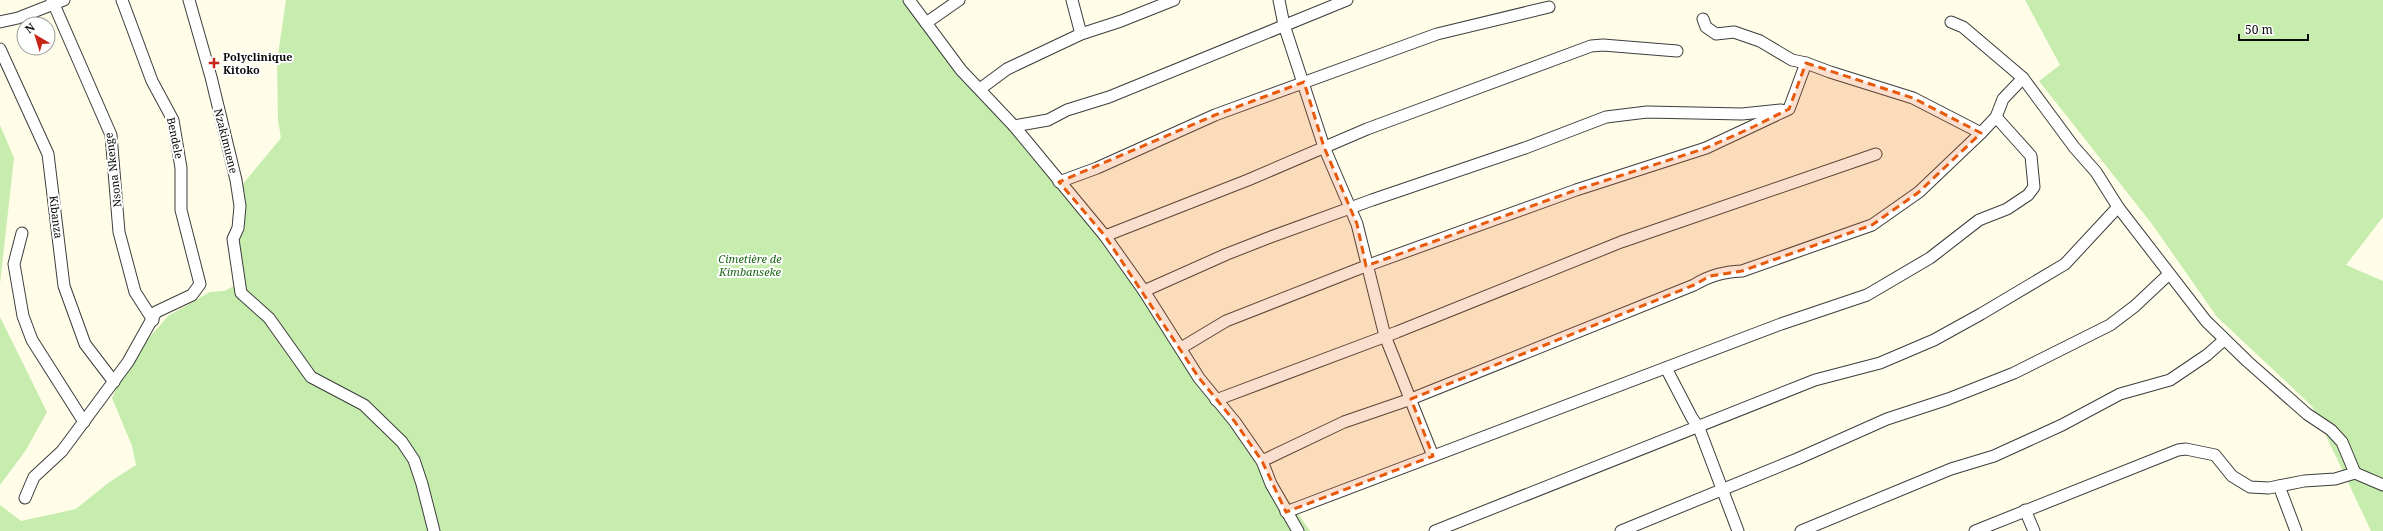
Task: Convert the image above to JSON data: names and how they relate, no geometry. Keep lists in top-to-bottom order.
{
  "streets": {
    "street": [
      "Bendele",
      "Nzakimuene",
      "Nsona Nkenge",
      "Kibanza"
    ]
  },
  "crossings": [
    ["Bendele", "Nsona Nkenge"]
  ],
  "parks": ["Cimetière de Kimbanseke"],
  "places": {
    "health": ["Polyclinique Kitoko"]
  },
  "scale_bar": "50 m",
  "north": "top left"
}
